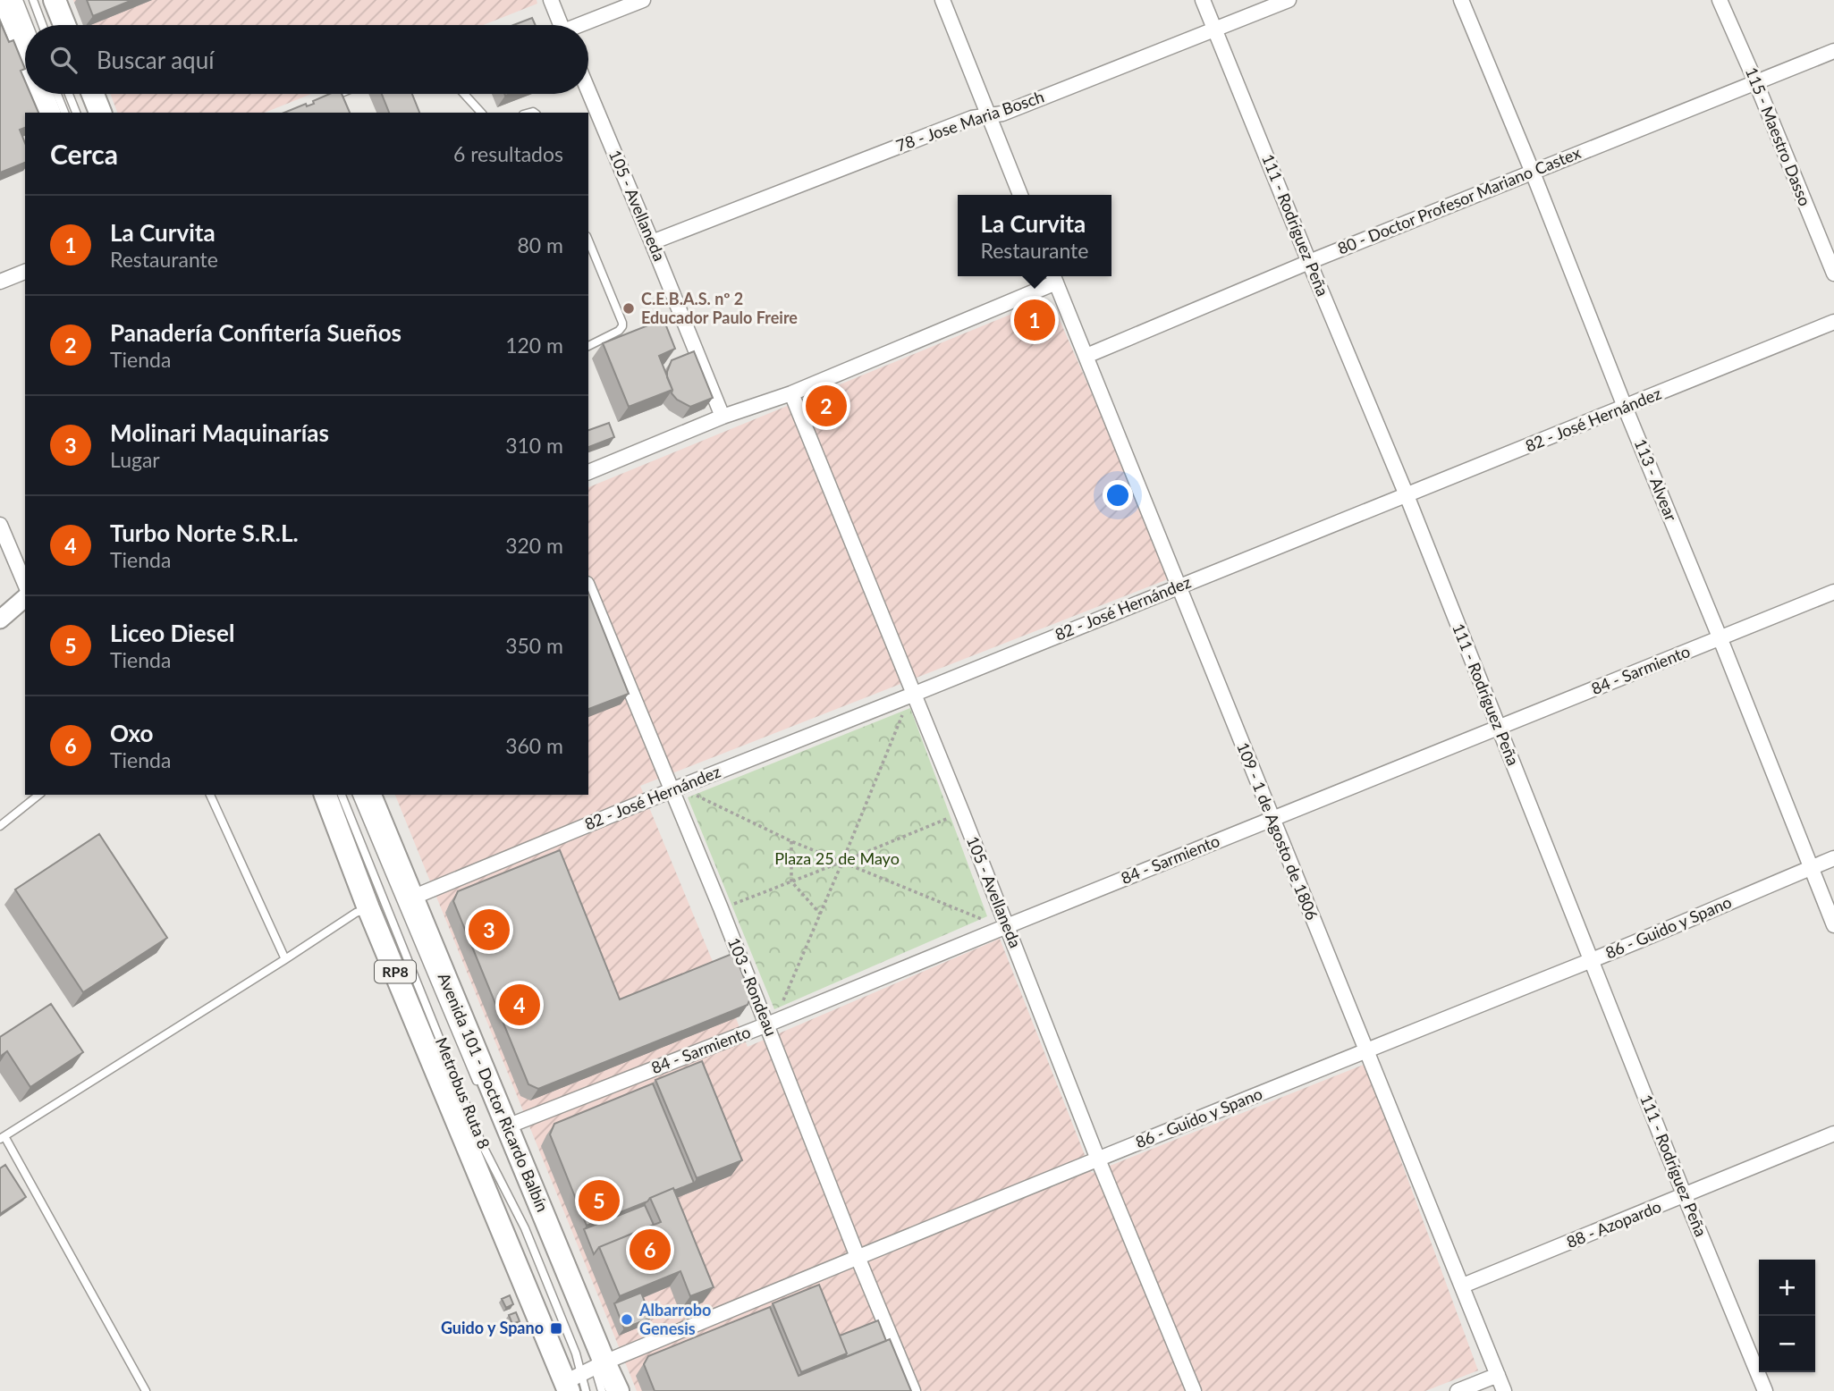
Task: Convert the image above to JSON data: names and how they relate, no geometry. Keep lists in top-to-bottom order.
{
  "streets": {
    "main road": ["RP8", "Avenida 101 - Doctor Ricardo Balbín"],
    "street": [
      "78 - Jose Maria Bosch",
      "115 - Maestro Dasso",
      "80 - Doctor Profesor Mariano Castex",
      "105 - Avellaneda",
      "111 - Rodríguez Peña",
      "82 - José Hernández",
      "113 - Alvear",
      "84 - Sarmiento",
      "109 - 1 de Agosto de 1806",
      "86 - Guido y Spano",
      "103 - Rondeau",
      "88 - Azopardo"
    ],
    "lane": ["Metrobus Ruta 8"]
  },
  "crossings": [
    ["78 - Jose Maria Bosch", "105 - Avellaneda"],
    ["78 - Jose Maria Bosch", "111 - Rodríguez Peña"],
    ["115 - Maestro Dasso", "80 - Doctor Profesor Mariano Castex"],
    ["80 - Doctor Profesor Mariano Castex", "111 - Rodríguez Peña"],
    ["80 - Doctor Profesor Mariano Castex", "113 - Alvear"],
    ["80 - Doctor Profesor Mariano Castex", "109 - 1 de Agosto de 1806"],
    ["105 - Avellaneda", "82 - José Hernández"],
    ["105 - Avellaneda", "84 - Sarmiento"],
    ["105 - Avellaneda", "86 - Guido y Spano"],
    ["111 - Rodríguez Peña", "82 - José Hernández"],
    ["111 - Rodríguez Peña", "84 - Sarmiento"],
    ["111 - Rodríguez Peña", "86 - Guido y Spano"],
    ["111 - Rodríguez Peña", "88 - Azopardo"],
    ["82 - José Hernández", "113 - Alvear"],
    ["82 - José Hernández", "109 - 1 de Agosto de 1806"],
    ["82 - José Hernández", "103 - Rondeau"],
    ["82 - José Hernández", "Avenida 101 - Doctor Ricardo Balbín"],
    ["113 - Alvear", "84 - Sarmiento"],
    ["113 - Alvear", "86 - Guido y Spano"],
    ["84 - Sarmiento", "109 - 1 de Agosto de 1806"],
    ["84 - Sarmiento", "103 - Rondeau"],
    ["84 - Sarmiento", "Avenida 101 - Doctor Ricardo Balbín"],
    ["109 - 1 de Agosto de 1806", "86 - Guido y Spano"],
    ["109 - 1 de Agosto de 1806", "88 - Azopardo"],
    ["86 - Guido y Spano", "RP8"],
    ["86 - Guido y Spano", "103 - Rondeau"],
    ["86 - Guido y Spano", "Avenida 101 - Doctor Ricardo Balbín"],
    ["86 - Guido y Spano", "Metrobus Ruta 8"],
    ["RP8", "Metrobus Ruta 8"]
  ],
  "parks": ["Plaza 25 de Mayo"],
  "places": {
    "other": ["C.E.B.A.S. nº 2 Educador Paulo Freire", "Albarrobo Genesis"],
    "transit": ["Guido y Spano"]
  },
  "page": {
    "search": "Buscar aquí",
    "heading": ["Cerca", "6 resultados"],
    "list": [
      {
        "mark": "1",
        "name": "La Curvita",
        "note": "Restaurante",
        "value": "80 m"
      },
      {
        "mark": "2",
        "name": "Panadería Confitería Sueños",
        "note": "Tienda",
        "value": "120 m"
      },
      {
        "mark": "3",
        "name": "Molinari Maquinarías",
        "note": "Lugar",
        "value": "310 m"
      },
      {
        "mark": "4",
        "name": "Turbo Norte S.R.L.",
        "note": "Tienda",
        "value": "320 m"
      },
      {
        "mark": "5",
        "name": "Liceo Diesel",
        "note": "Tienda",
        "value": "350 m"
      },
      {
        "mark": "6",
        "name": "Oxo",
        "note": "Tienda",
        "value": "360 m"
      }
    ],
    "popup": ["La Curvita", "Restaurante"],
    "pins": [
      "1",
      "2",
      "3",
      "4",
      "5",
      "6"
    ],
    "map_buttons": ["+", "−"]
  }
}
